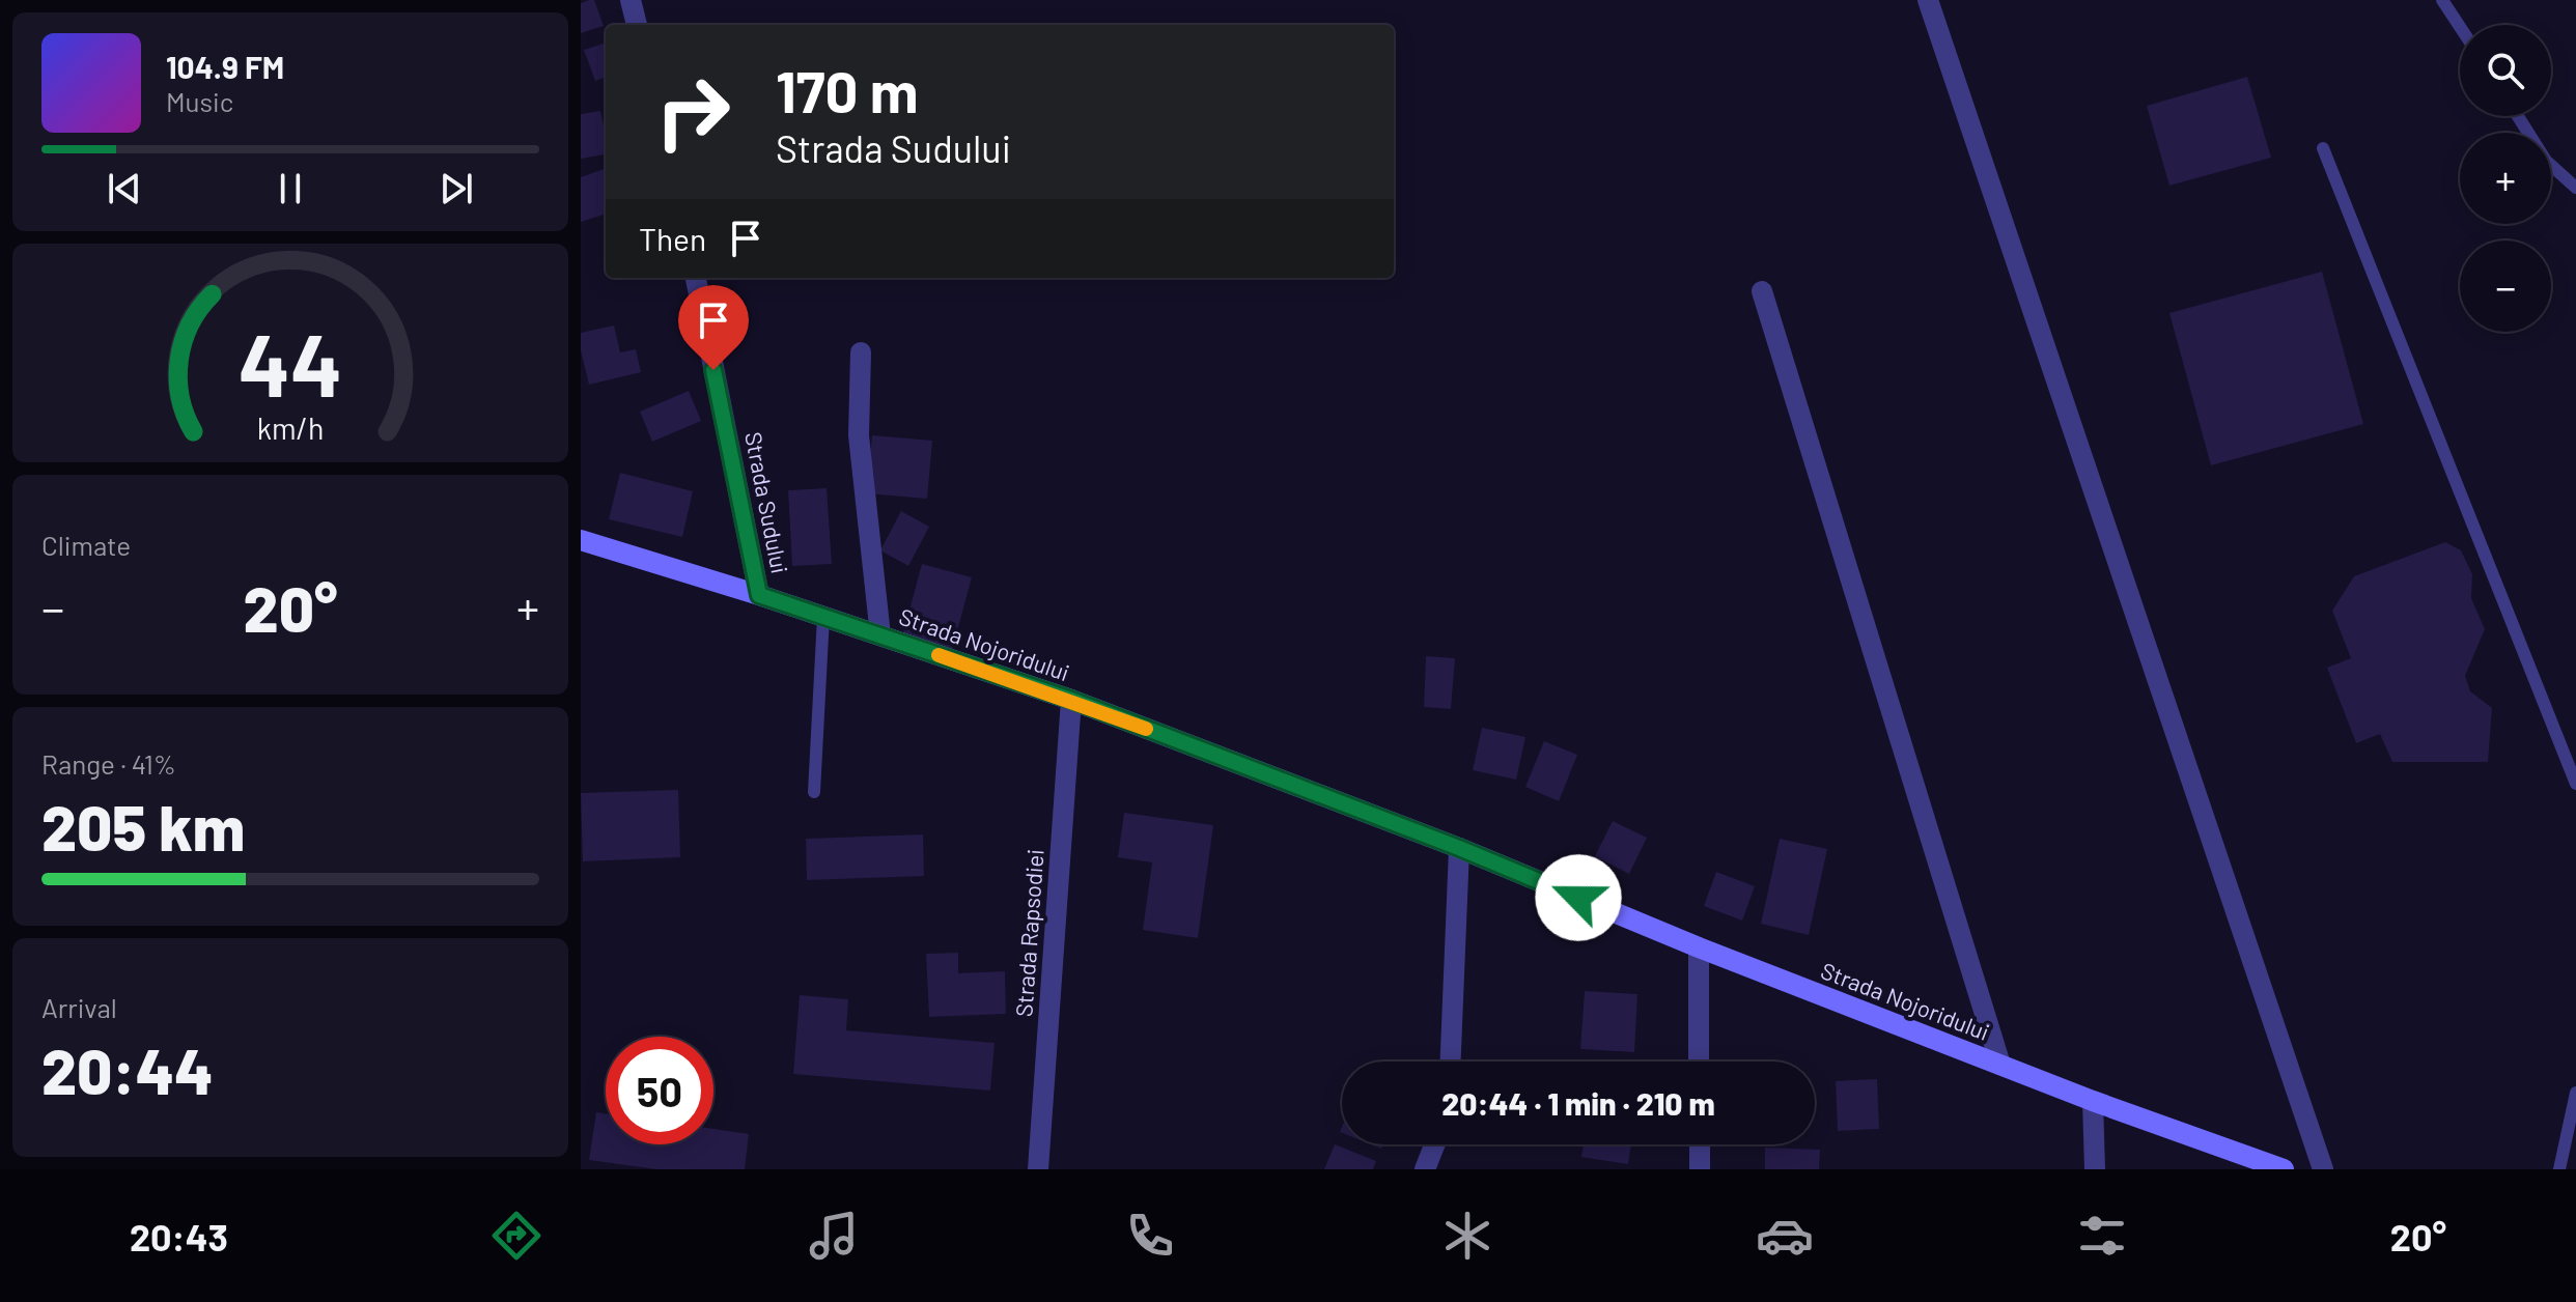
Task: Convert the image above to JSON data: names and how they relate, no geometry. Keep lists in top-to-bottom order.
{
  "streets": {
    "main road": ["Strada Nojoridului"],
    "street": ["Strada Sudului", "Strada Rapsodiei"]
  },
  "crossings": [
    ["Strada Sudului", "Strada Nojoridului"],
    ["Strada Nojoridului", "Strada Rapsodiei"]
  ],
  "page": {
    "map_buttons": ["+", "−"],
    "turn": ["170 m", "Strada Sudului"],
    "song": ["104.9 FM", "Music"],
    "then": "Then",
    "tile": [
      "Climate",
      ["Range · 41%", "205 km"],
      ["Arrival", "20:44"]
    ],
    "heat": ["−", "20°", "+"],
    "limit": "50",
    "trip": "20:44 · 1 min · 210 m",
    "tabs": ["20:43", "20°"],
    "gauge": ["44", "km/h"]
  }
}
